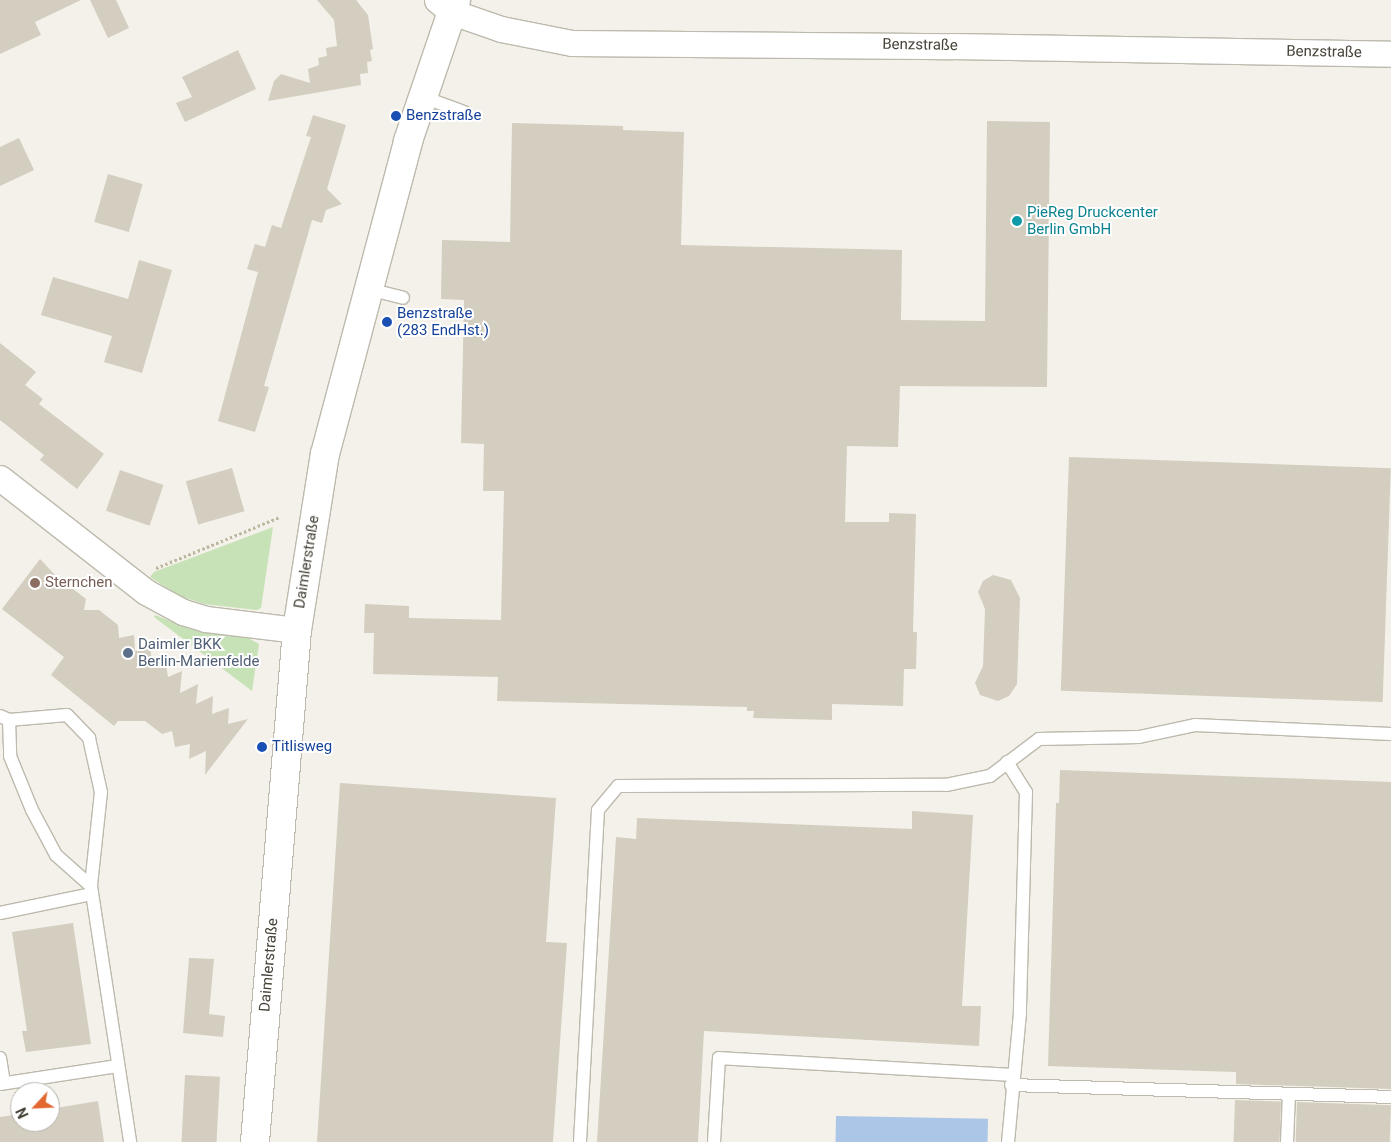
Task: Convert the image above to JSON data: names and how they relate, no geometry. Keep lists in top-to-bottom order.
{
  "streets": {
    "street": ["Benzstraße", "Daimlerstraße"]
  },
  "crossings": [
    ["Benzstraße", "Daimlerstraße"]
  ],
  "places": [
    "Benzstraße",
    "PieReg Druckcenter Berlin GmbH",
    "Benzstraße (283 EndHst.)",
    "Sternchen",
    "Daimler BKK Berlin-Marienfelde",
    "Titlisweg"
  ],
  "north": "bottom left"
}
